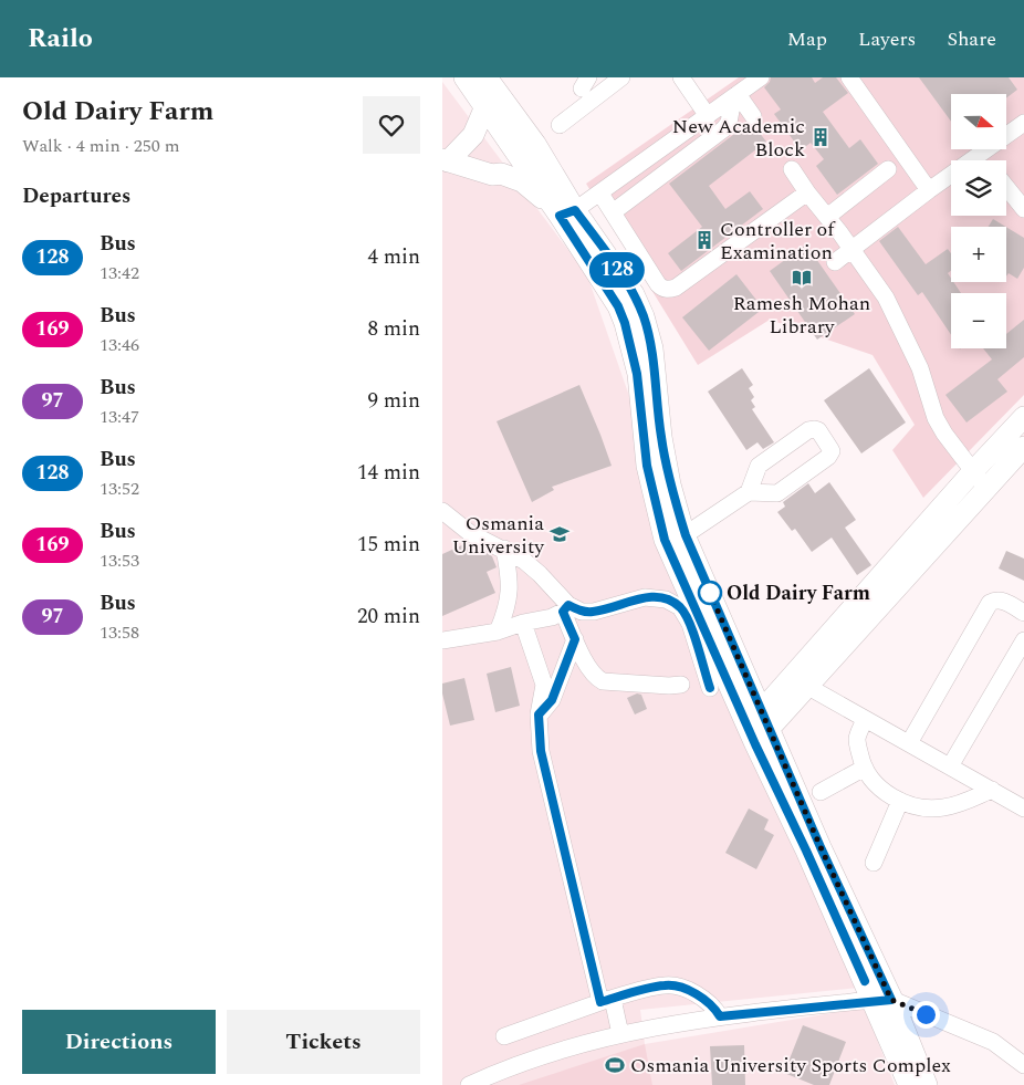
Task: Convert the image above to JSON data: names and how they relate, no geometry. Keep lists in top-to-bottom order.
{
  "places": {
    "building": ["New Academic Block", "Controller of Examination"],
    "library": ["Ramesh Mohan Library"],
    "school or university": ["Osmania University"],
    "other": ["Old Dairy Farm"],
    "sports": ["Osmania University Sports Complex"]
  },
  "lines": ["bus line 128"],
  "north": "right",
  "page": {
    "header": "Railo",
    "nav": ["Map", "Layers", "Share"],
    "heading": [
      ["Old Dairy Farm", "Walk · 4 min · 250 m"],
      "Departures"
    ],
    "on_map": "128",
    "map_buttons": ["+", "−"],
    "list": [
      {
        "mark": "128",
        "name": "Bus",
        "note": "13:42",
        "value": "4 min"
      },
      {
        "mark": "169",
        "name": "Bus",
        "note": "13:46",
        "value": "8 min"
      },
      {
        "mark": "97",
        "name": "Bus",
        "note": "13:47",
        "value": "9 min"
      },
      {
        "mark": "128",
        "name": "Bus",
        "note": "13:52",
        "value": "14 min"
      },
      {
        "mark": "169",
        "name": "Bus",
        "note": "13:53",
        "value": "15 min"
      },
      {
        "mark": "97",
        "name": "Bus",
        "note": "13:58",
        "value": "20 min"
      }
    ],
    "buttons": ["Directions", "Tickets"]
  }
}
